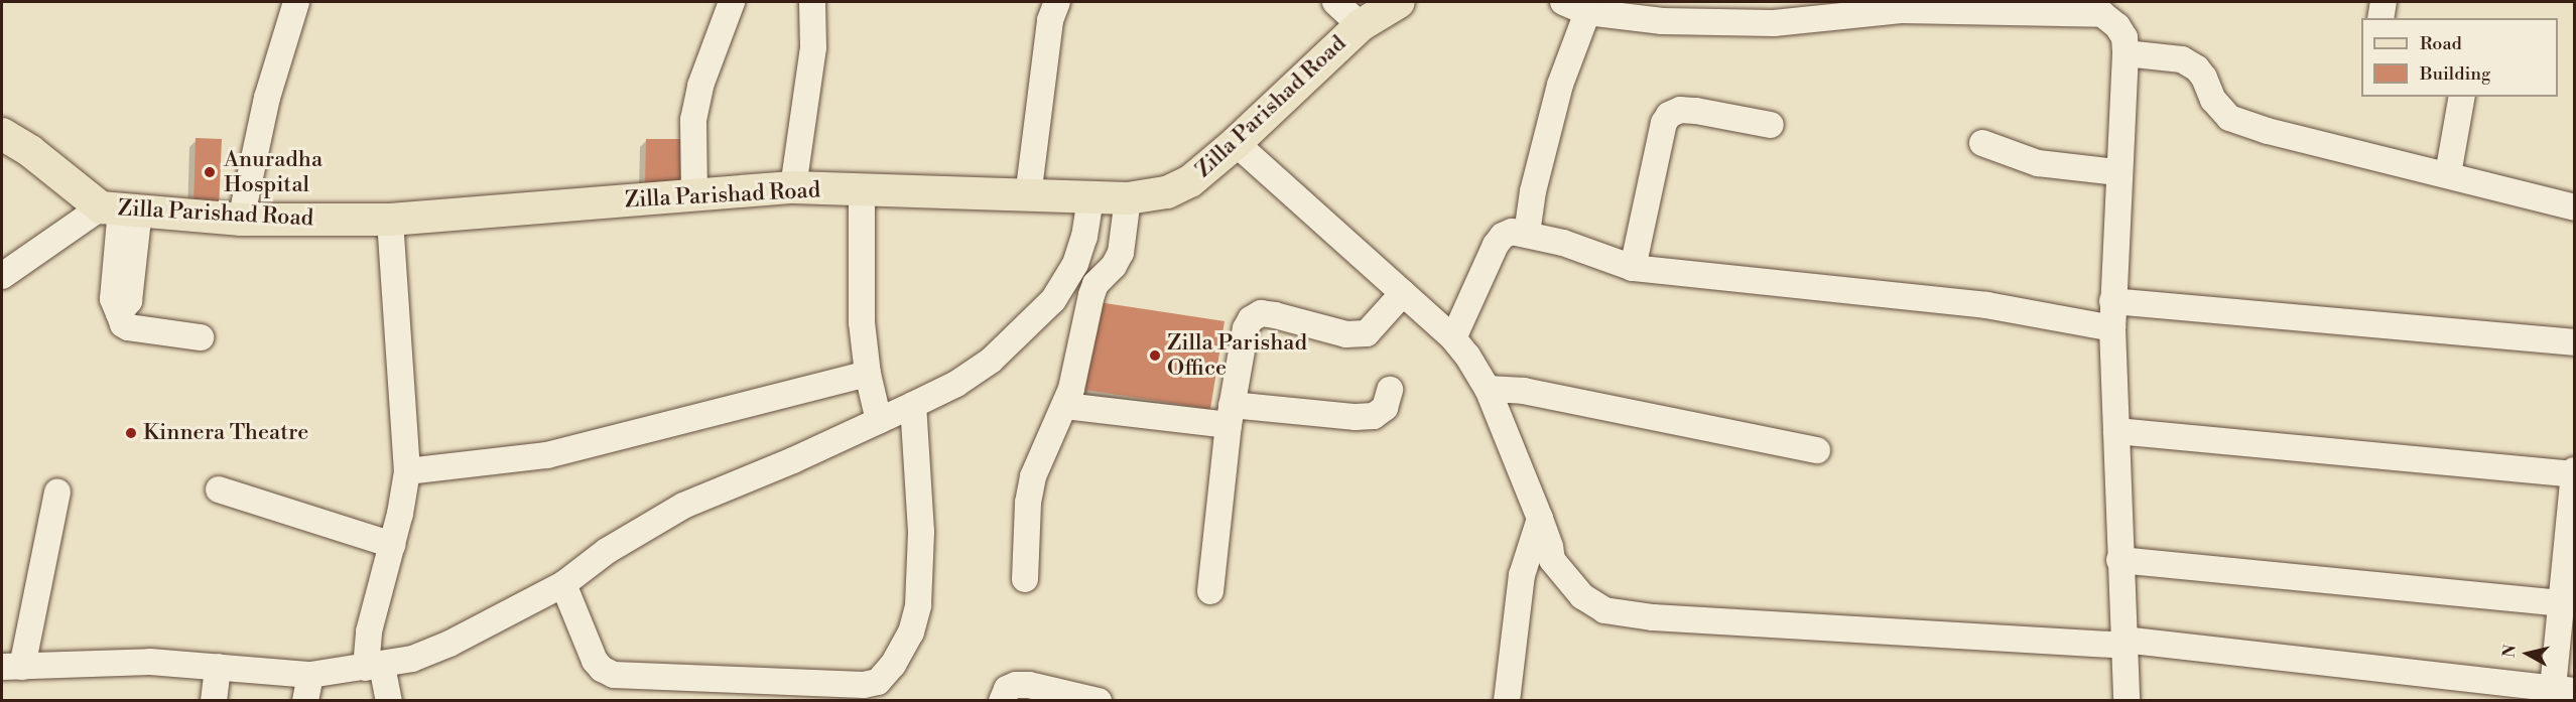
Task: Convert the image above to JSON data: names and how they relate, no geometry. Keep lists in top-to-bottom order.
{
  "streets": {
    "main road": ["Zilla Parishad Road"]
  },
  "places": ["Anuradha Hospital", "Zilla Parishad Office", "Kinnera Theatre"],
  "legend": ["Road", "Building"],
  "north": "left"
}
